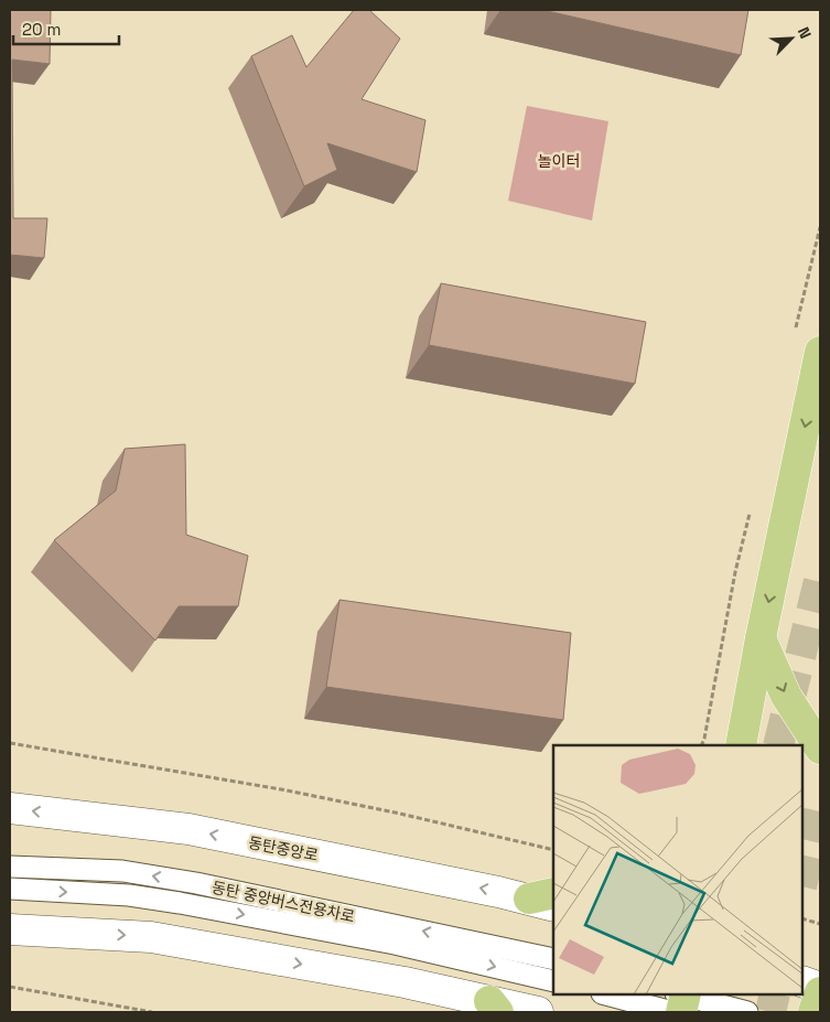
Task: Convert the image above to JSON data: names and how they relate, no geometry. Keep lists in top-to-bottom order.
{
  "streets": {
    "street": ["동탄중앙로"],
    "lane": ["동탄 중앙버스전용차로"]
  },
  "parks": ["놀이터"],
  "scale_bar": "20 m",
  "north": "top right"
}
